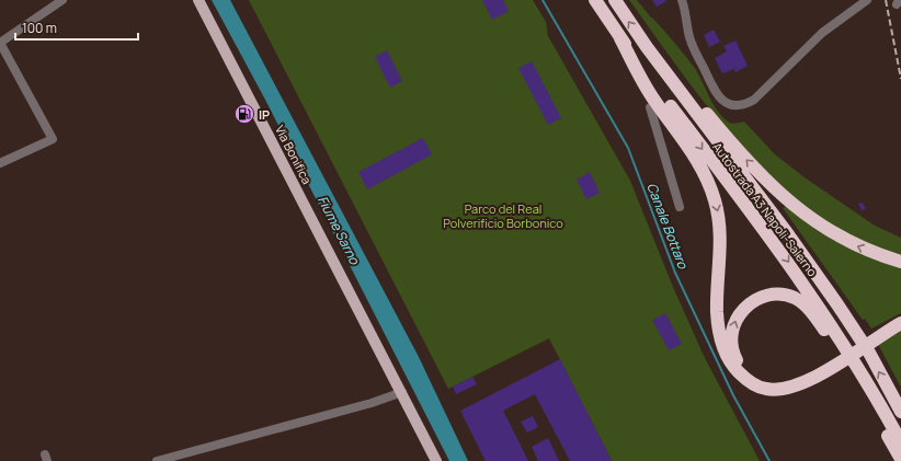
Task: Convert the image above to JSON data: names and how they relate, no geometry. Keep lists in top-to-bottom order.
{
  "streets": {
    "highway": ["Autostrada A3 Napoli-Salerno"],
    "main road": ["Via Bonifica"]
  },
  "water": ["Canale Bottaro", "Fiume Sarno"],
  "parks": ["Parco del Real Polverificio Borbonico"],
  "places": {
    "fuel station": ["IP"]
  },
  "scale_bar": "100 m"
}
